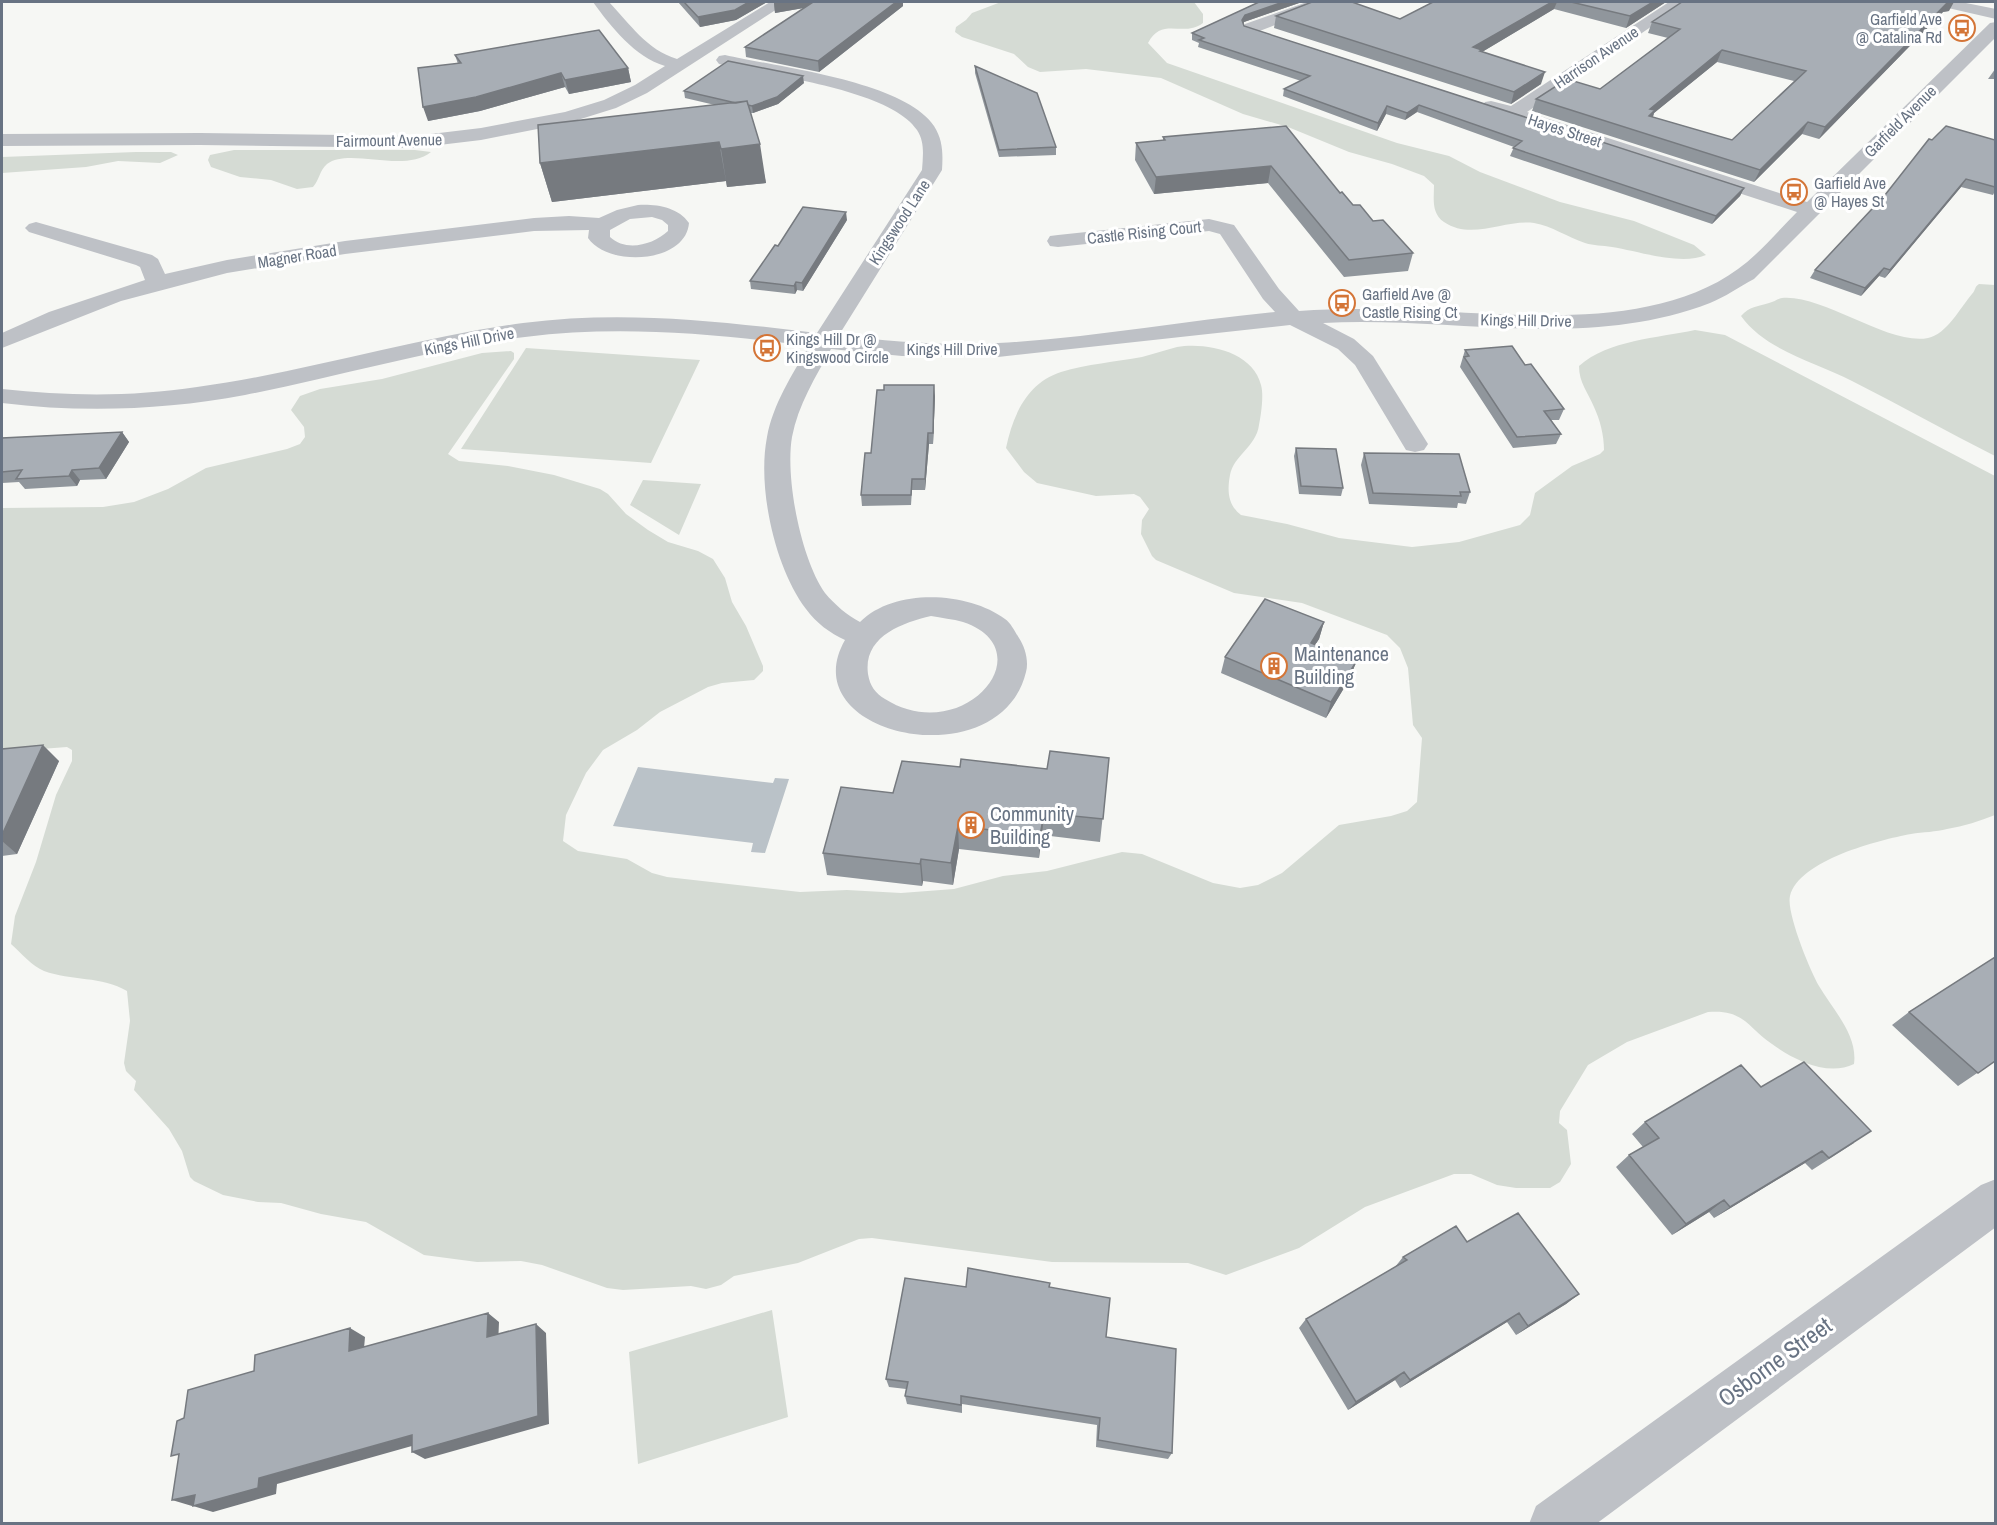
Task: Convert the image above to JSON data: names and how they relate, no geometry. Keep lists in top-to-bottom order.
{
  "streets": {
    "street": [
      "Harrison Avenue",
      "Garfield Avenue",
      "Hayes Street",
      "Fairmount Avenue",
      "Kingswood Lane",
      "Castle Rising Court",
      "Magner Road",
      "Kings Hill Drive",
      "Osborne Street"
    ]
  },
  "crossings": [
    ["Harrison Avenue", "Hayes Street"],
    ["Garfield Avenue", "Hayes Street"],
    ["Garfield Avenue", "Kings Hill Drive"],
    ["Kingswood Lane", "Kings Hill Drive"],
    ["Castle Rising Court", "Kings Hill Drive"]
  ],
  "places": {
    "bus stop": [
      "Garfield Ave @ Catalina Rd",
      "Garfield Ave @ Hayes St",
      "Garfield Ave @ Castle Rising Ct",
      "Kings Hill Dr @ Kingswood Circle"
    ],
    "building": ["Maintenance Building", "Community Building"]
  }
}
